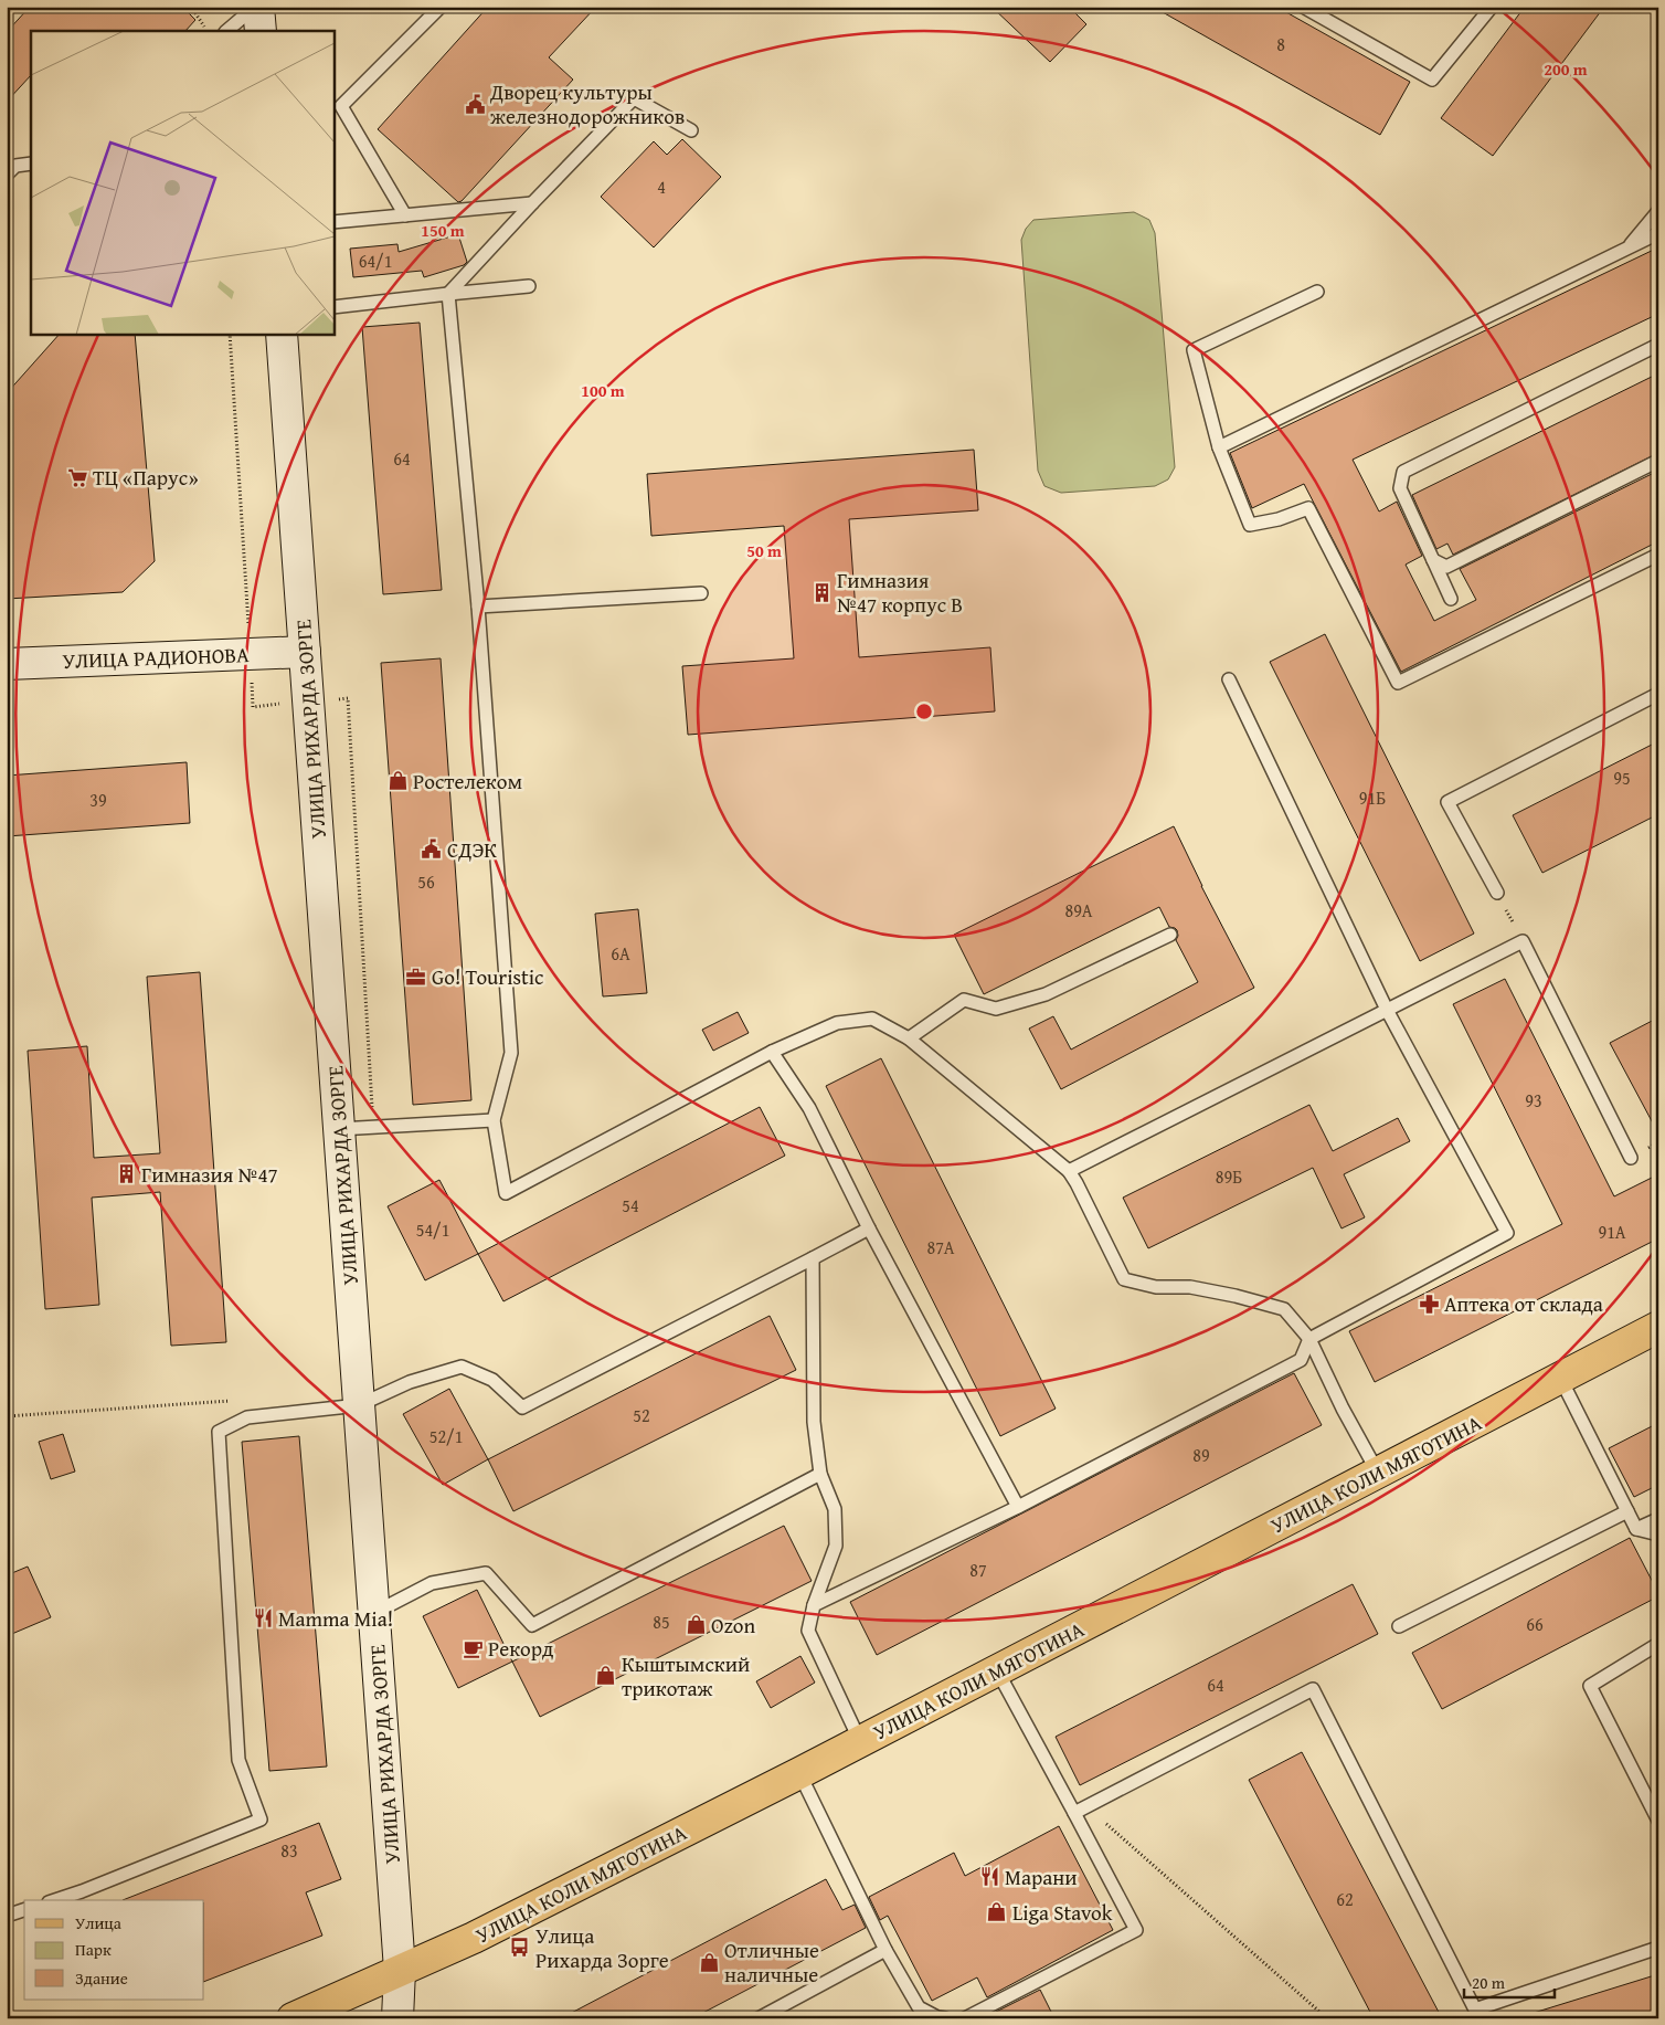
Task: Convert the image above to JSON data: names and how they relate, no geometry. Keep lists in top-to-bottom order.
{
  "streets": {
    "main road": ["УЛИЦА РАДИОНОВА", "УЛИЦА РИХАРДА ЗОРГЕ", "УЛИЦА КОЛИ МЯГОТИНА"]
  },
  "crossings": [
    ["УЛИЦА РАДИОНОВА", "УЛИЦА РИХАРДА ЗОРГЕ"],
    ["УЛИЦА РИХАРДА ЗОРГЕ", "УЛИЦА КОЛИ МЯГОТИНА"]
  ],
  "places": {
    "public building": ["Дворец культуры железнодорожников", "СДЭК"],
    "supermarket": ["ТЦ «Парус»"],
    "building": ["Гимназия №47 корпус В", "Гимназия №47"],
    "shop": [
      "Ростелеком",
      "Ozon",
      "Кыштымский трикотаж",
      "Liga Stavok",
      "Отличные наличные"
    ],
    "office": ["Go! Touristic"],
    "pharmacy": ["Аптека от склада"],
    "restaurant": ["Mamma Mia!", "Марани"],
    "cafe": ["Рекорд"],
    "bus stop": ["Улица Рихарда Зорге"]
  },
  "house_numbers": [
    "8",
    "4",
    "64/1",
    "64",
    "95",
    "91Б",
    "39",
    "56",
    "89А",
    "6А",
    "93",
    "89Б",
    "54",
    "54/1",
    "91А",
    "87А",
    "52",
    "52/1",
    "89",
    "87",
    "85",
    "66",
    "64",
    "83",
    "62"
  ],
  "legend": ["Улица", "Парк", "Здание"],
  "scale_bar": "20 m",
  "rings": [
    "200 m",
    "150 m",
    "100 m",
    "50 m"
  ]
}
